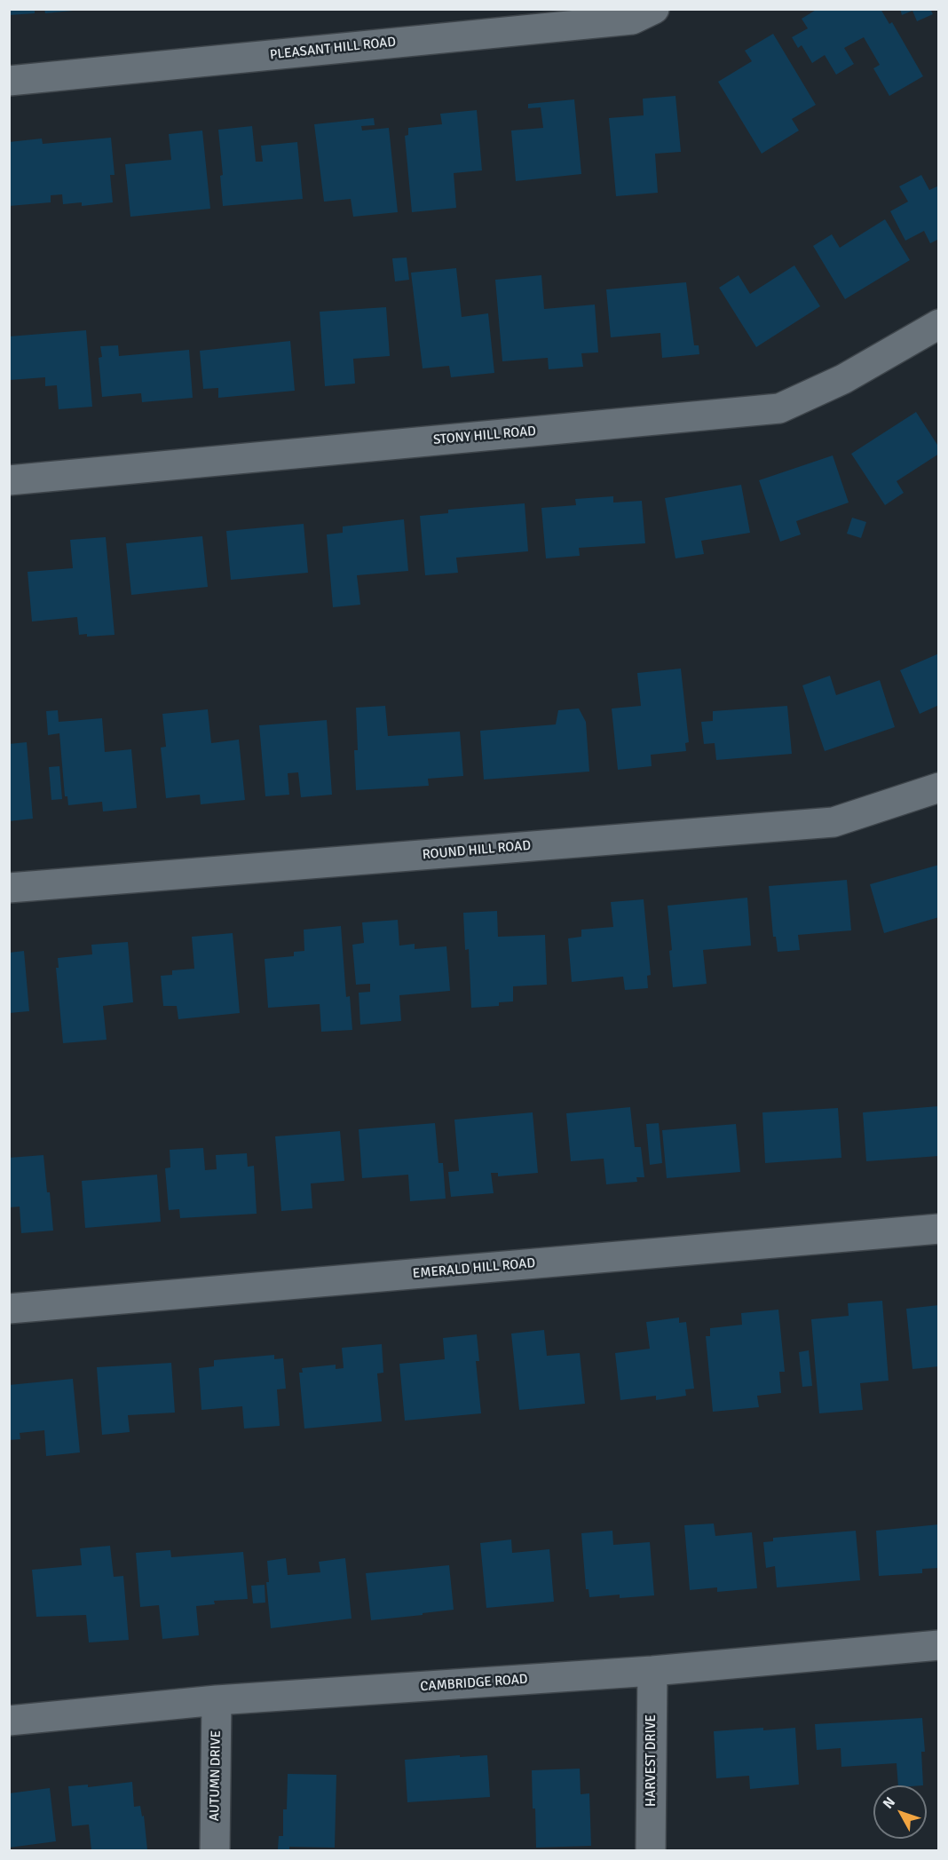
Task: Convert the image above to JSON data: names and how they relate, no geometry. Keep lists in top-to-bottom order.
{
  "streets": {
    "street": [
      "PLEASANT HILL ROAD",
      "STONY HILL ROAD",
      "ROUND HILL ROAD",
      "EMERALD HILL ROAD",
      "CAMBRIDGE ROAD",
      "HARVEST DRIVE",
      "AUTUMN DRIVE"
    ]
  },
  "crossings": [
    ["CAMBRIDGE ROAD", "HARVEST DRIVE"],
    ["CAMBRIDGE ROAD", "AUTUMN DRIVE"]
  ],
  "north": "top left"
}
